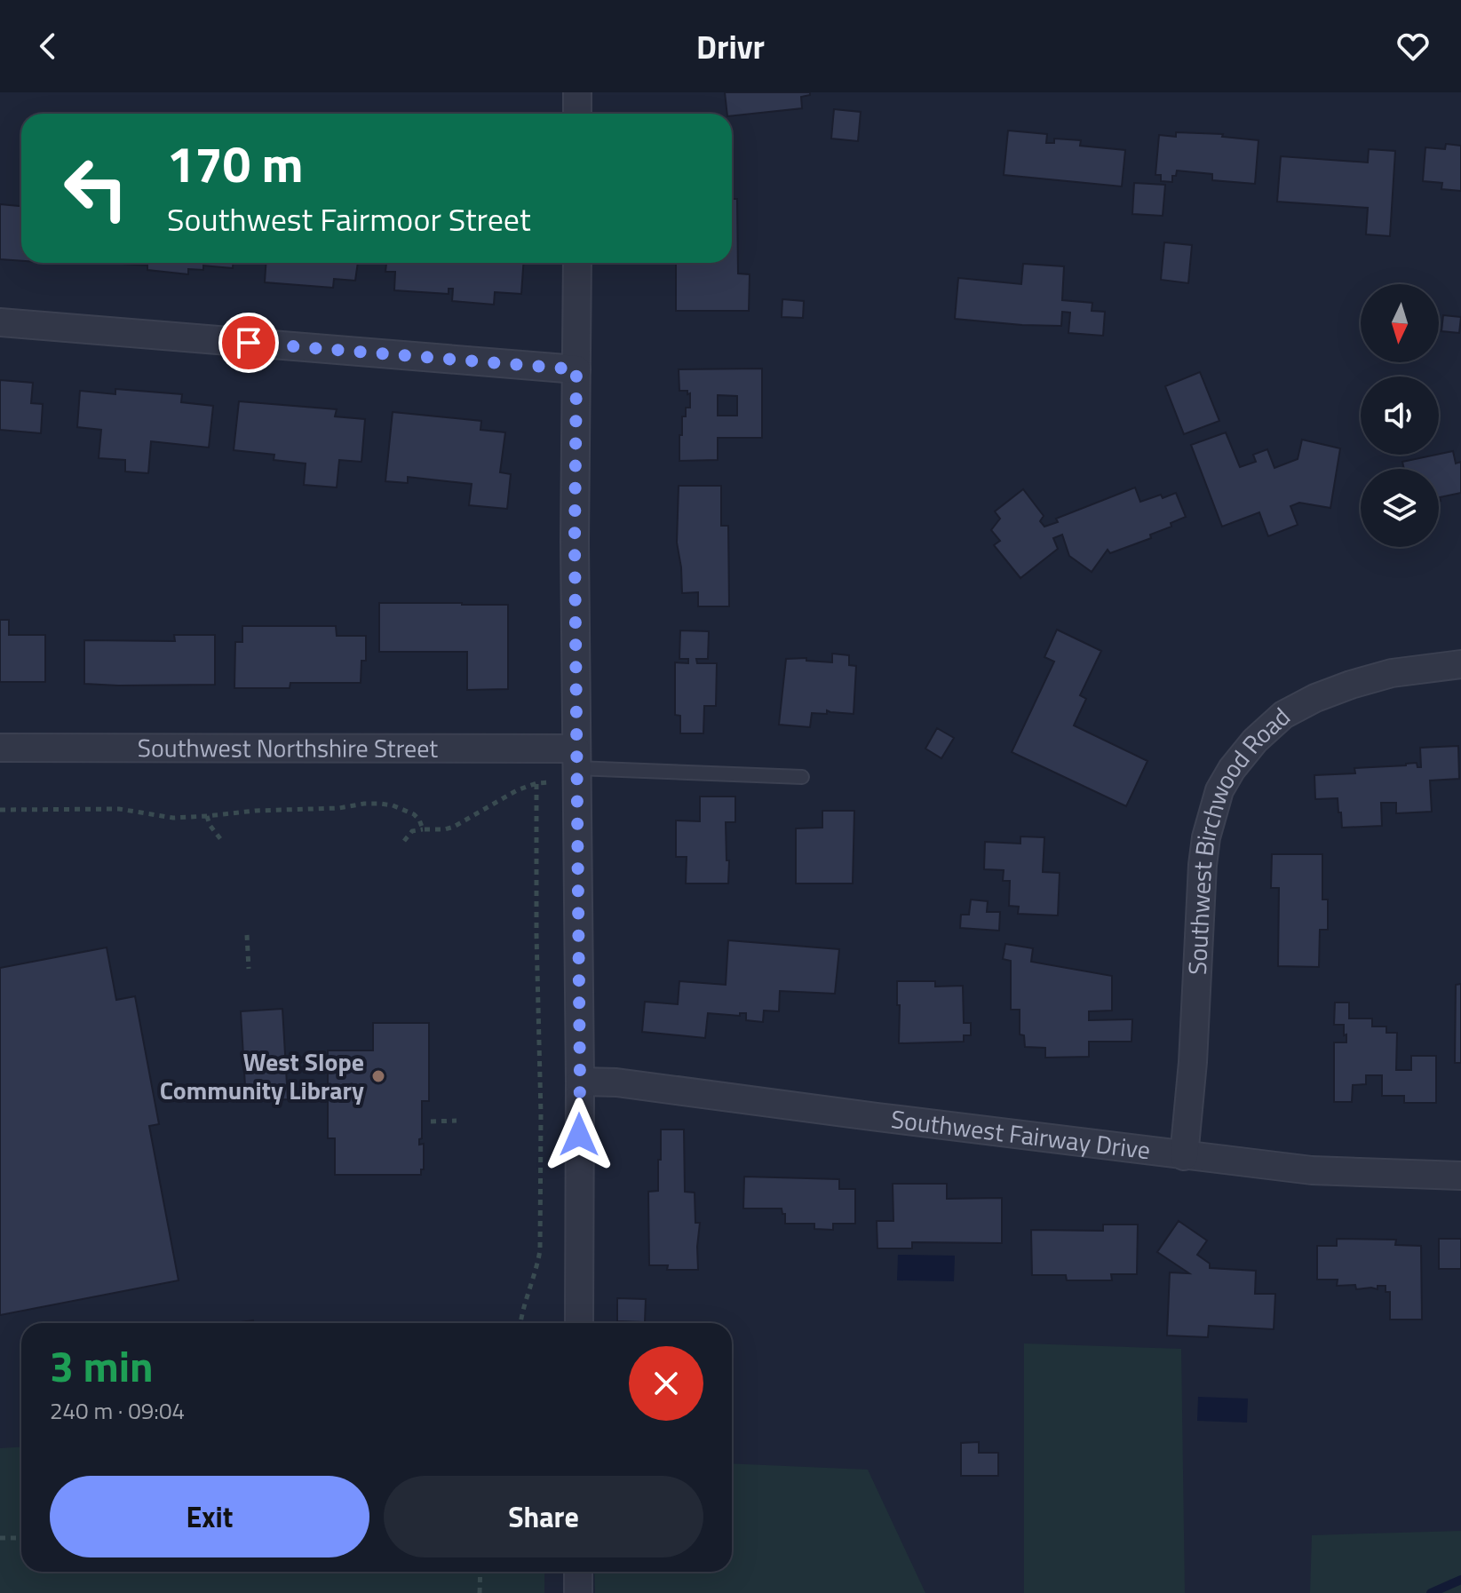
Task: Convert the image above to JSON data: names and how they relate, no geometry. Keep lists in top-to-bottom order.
{
  "streets": {
    "street": ["Southwest Northshire Street", "Southwest Birchwood Road", "Southwest Fairway Drive"]
  },
  "crossings": [
    ["Southwest Birchwood Road", "Southwest Fairway Drive"]
  ],
  "places": ["West Slope Community Library"],
  "north": "bottom",
  "page": {
    "header": "Drivr",
    "turn": ["170 m", "Southwest Fairmoor Street"],
    "heading": ["3 min", "240 m · 09:04"],
    "buttons": ["Exit", "Share"]
  }
}
